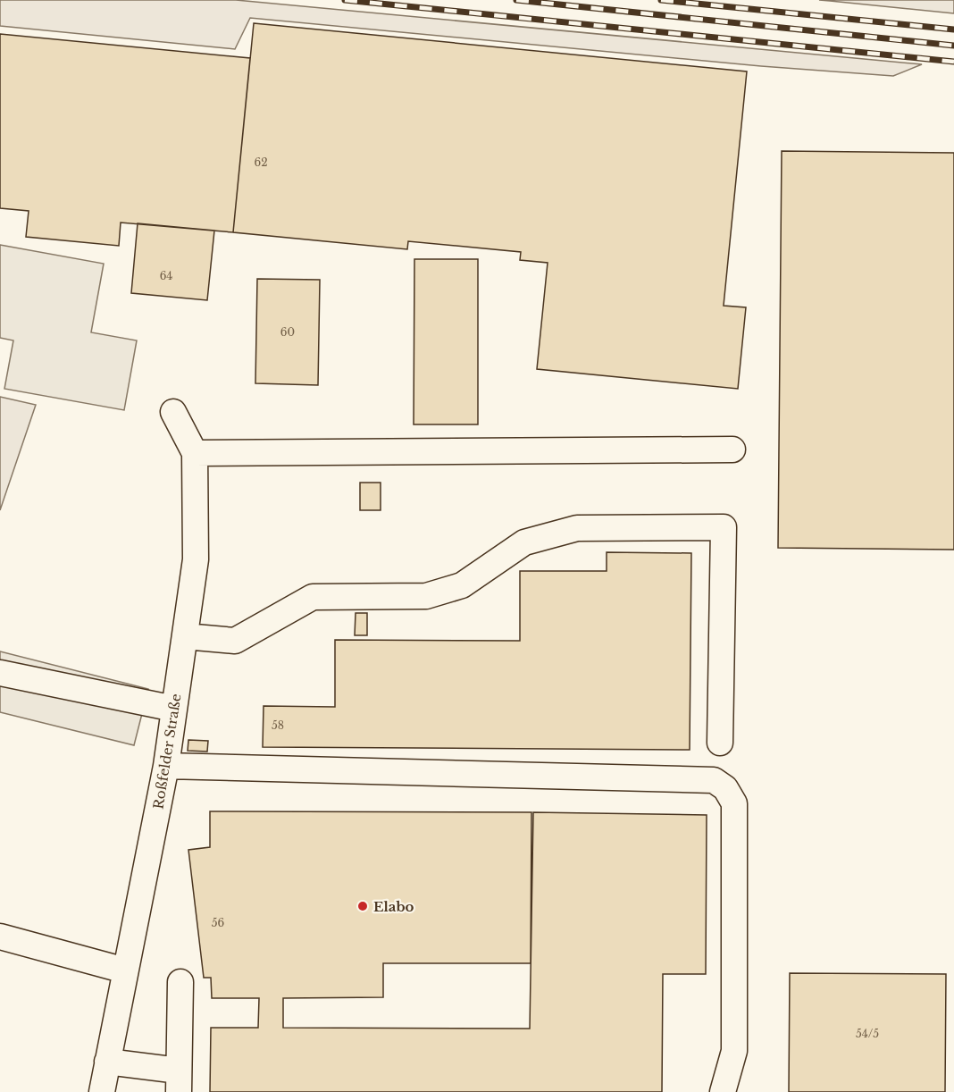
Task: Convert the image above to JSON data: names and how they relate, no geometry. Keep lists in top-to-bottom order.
{
  "streets": {
    "street": ["Roßfelder Straße"]
  },
  "places": ["Elabo"],
  "house_numbers": [
    "62",
    "64",
    "60",
    "58",
    "56",
    "54/5"
  ]
}
